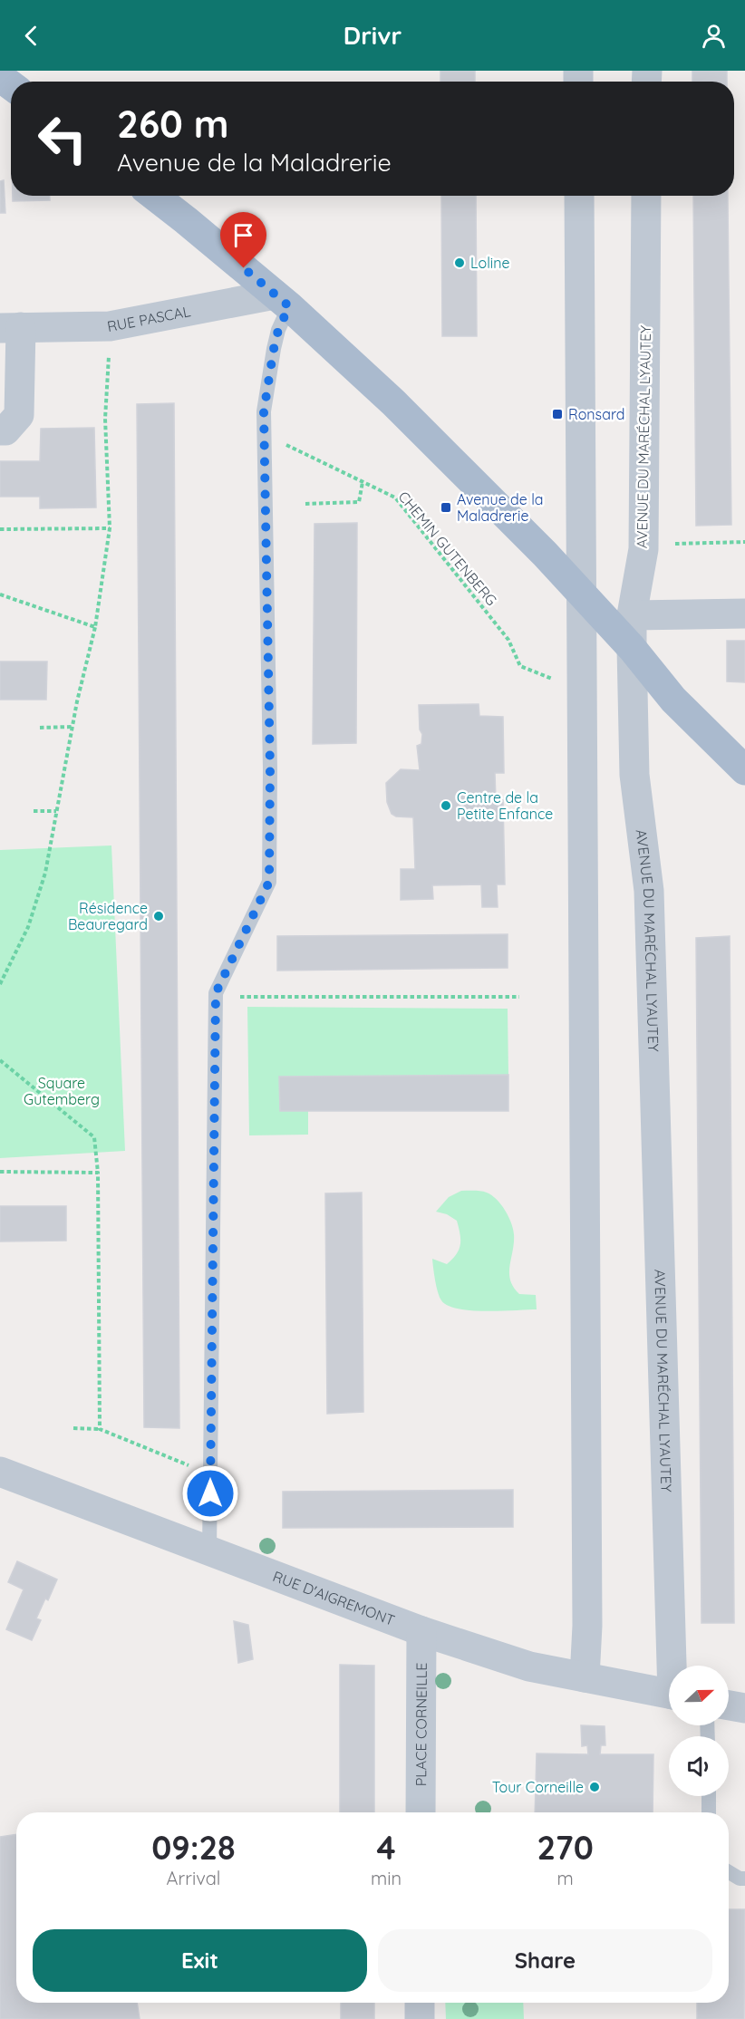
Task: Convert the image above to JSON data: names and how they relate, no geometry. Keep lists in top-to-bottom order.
{
  "streets": {
    "street": [
      "RUE PASCAL",
      "AVENUE DU MARÉCHAL LYAUTEY",
      "RUE D'AIGREMONT",
      "PLACE CORNEILLE"
    ],
    "path": ["CHEMIN GUTENBERG"]
  },
  "crossings": [
    ["RUE D'AIGREMONT", "PLACE CORNEILLE"]
  ],
  "parks": ["Square Gutemberg"],
  "places": {
    "other": [
      "Loline",
      "Centre de la Petite Enfance",
      "Résidence Beauregard",
      "Tour Corneille"
    ],
    "transit": ["Ronsard", "Avenue de la Maladrerie"]
  },
  "north": "right",
  "page": {
    "header": "Drivr",
    "turn": ["260 m", "Avenue de la Maladrerie"],
    "eta": [
      "09:28",
      "Arrival",
      "4",
      "min",
      "270",
      "m"
    ],
    "buttons": ["Exit", "Share"]
  }
}
